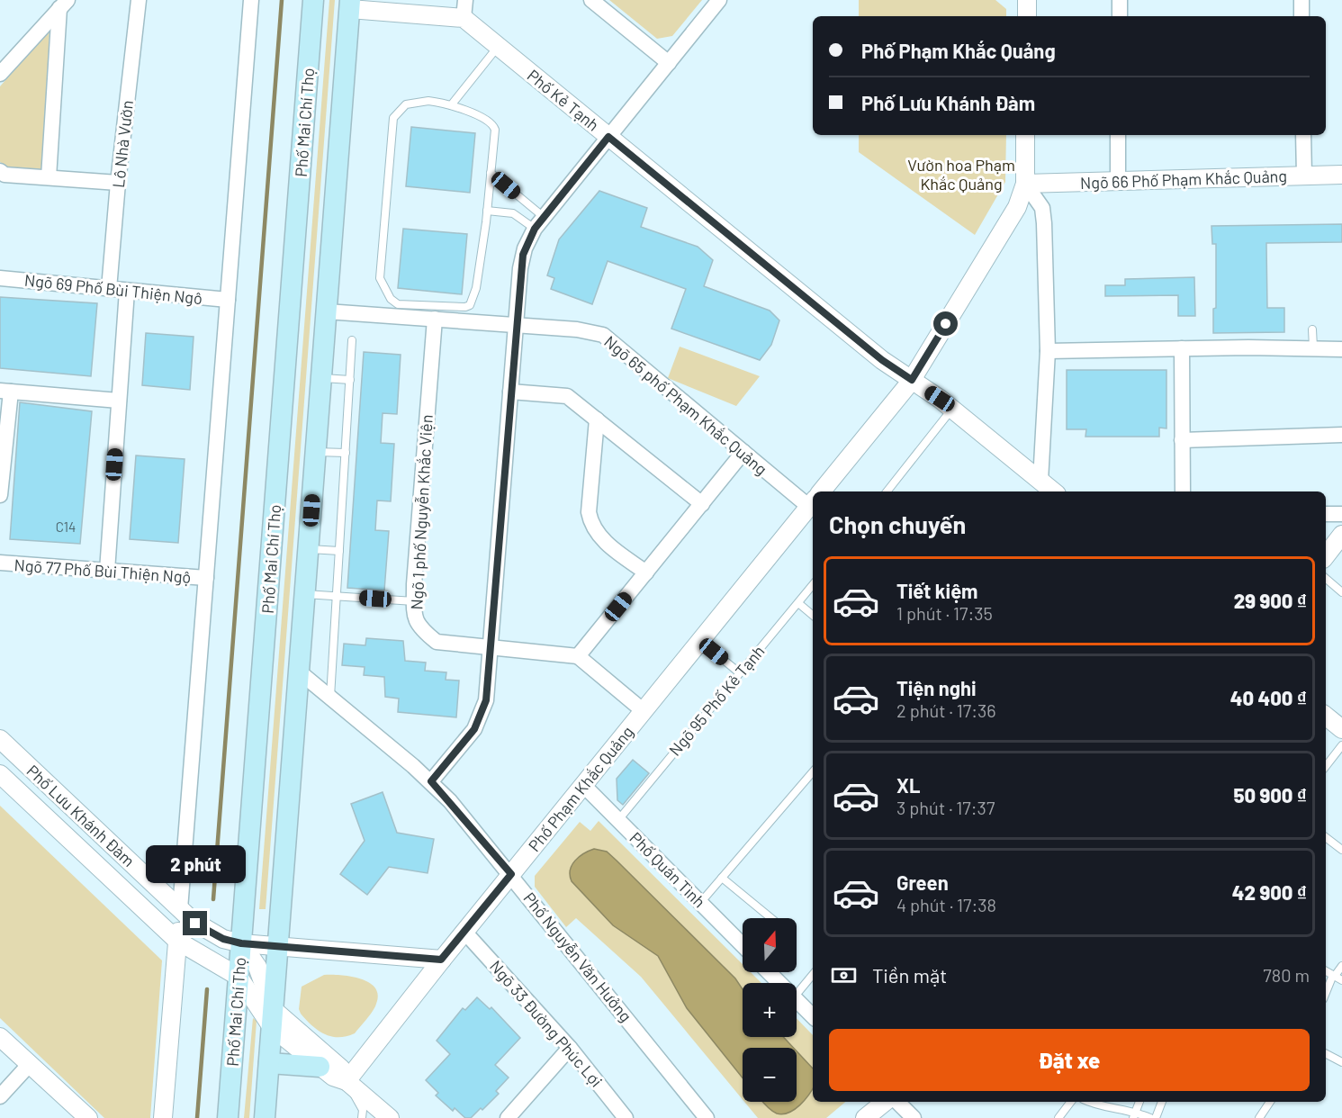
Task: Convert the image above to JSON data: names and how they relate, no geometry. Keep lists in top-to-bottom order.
{
  "streets": {
    "main road": ["Phố Mai Chí Thọ"],
    "street": [
      "Phố Kẻ Tạnh",
      "Lô Nhà Vườn",
      "Ngõ 66 Phố Phạm Khắc Quảng",
      "Ngõ 69 Phố Bùi Thiện Ngô",
      "Ngõ 65 phố Phạm Khắc Quảng",
      "Ngõ 1 phố Nguyễn Khắc Viện",
      "Ngõ 77 Phố Bùi Thiện Ngộ",
      "Phố Phạm Khắc Quảng",
      "Phố Lưu Khánh Đàm",
      "Phố Quán Tình",
      "Phố Nguyễn Văn Hưởng",
      "Ngõ 33 Đường Phúc Lợi"
    ],
    "lane": ["Ngõ 95 Phố Kẻ Tạnh"]
  },
  "crossings": [
    ["Phố Kẻ Tạnh", "Phố Phạm Khắc Quảng"],
    ["Phố Mai Chí Thọ", "Phố Lưu Khánh Đàm"],
    ["Lô Nhà Vườn", "Ngõ 69 Phố Bùi Thiện Ngô"],
    ["Ngõ 66 Phố Phạm Khắc Quảng", "Phố Phạm Khắc Quảng"],
    ["Ngõ 65 phố Phạm Khắc Quảng", "Ngõ 1 phố Nguyễn Khắc Viện"],
    ["Ngõ 95 Phố Kẻ Tạnh", "Phố Quán Tình"],
    ["Phố Phạm Khắc Quảng", "Phố Lưu Khánh Đàm"],
    ["Phố Phạm Khắc Quảng", "Phố Quán Tình"],
    ["Phố Phạm Khắc Quảng", "Phố Nguyễn Văn Hưởng"],
    ["Phố Phạm Khắc Quảng", "Ngõ 33 Đường Phúc Lợi"]
  ],
  "parks": ["Vườn hoa Phạm Khắc Quảng"],
  "house_numbers": ["C14"],
  "north": "top",
  "page": {
    "banner": ["Phố Phạm Khắc Quảng", "Phố Lưu Khánh Đàm"],
    "heading": "Chọn chuyến",
    "list": [
      {
        "name": "Tiết kiệm",
        "note": "1 phút · 17:35",
        "value": "29 900 ₫"
      },
      {
        "name": "Tiện nghi",
        "note": "2 phút · 17:36",
        "value": "40 400 ₫"
      },
      {
        "name": "XL",
        "note": "3 phút · 17:37",
        "value": "50 900 ₫"
      },
      {
        "name": "Green",
        "note": "4 phút · 17:38",
        "value": "42 900 ₫"
      }
    ],
    "bubble": "2 phút",
    "map_buttons": ["+", "−"],
    "pay": ["Tiền mặt", "780 m"],
    "buttons": "Đặt xe"
  }
}
